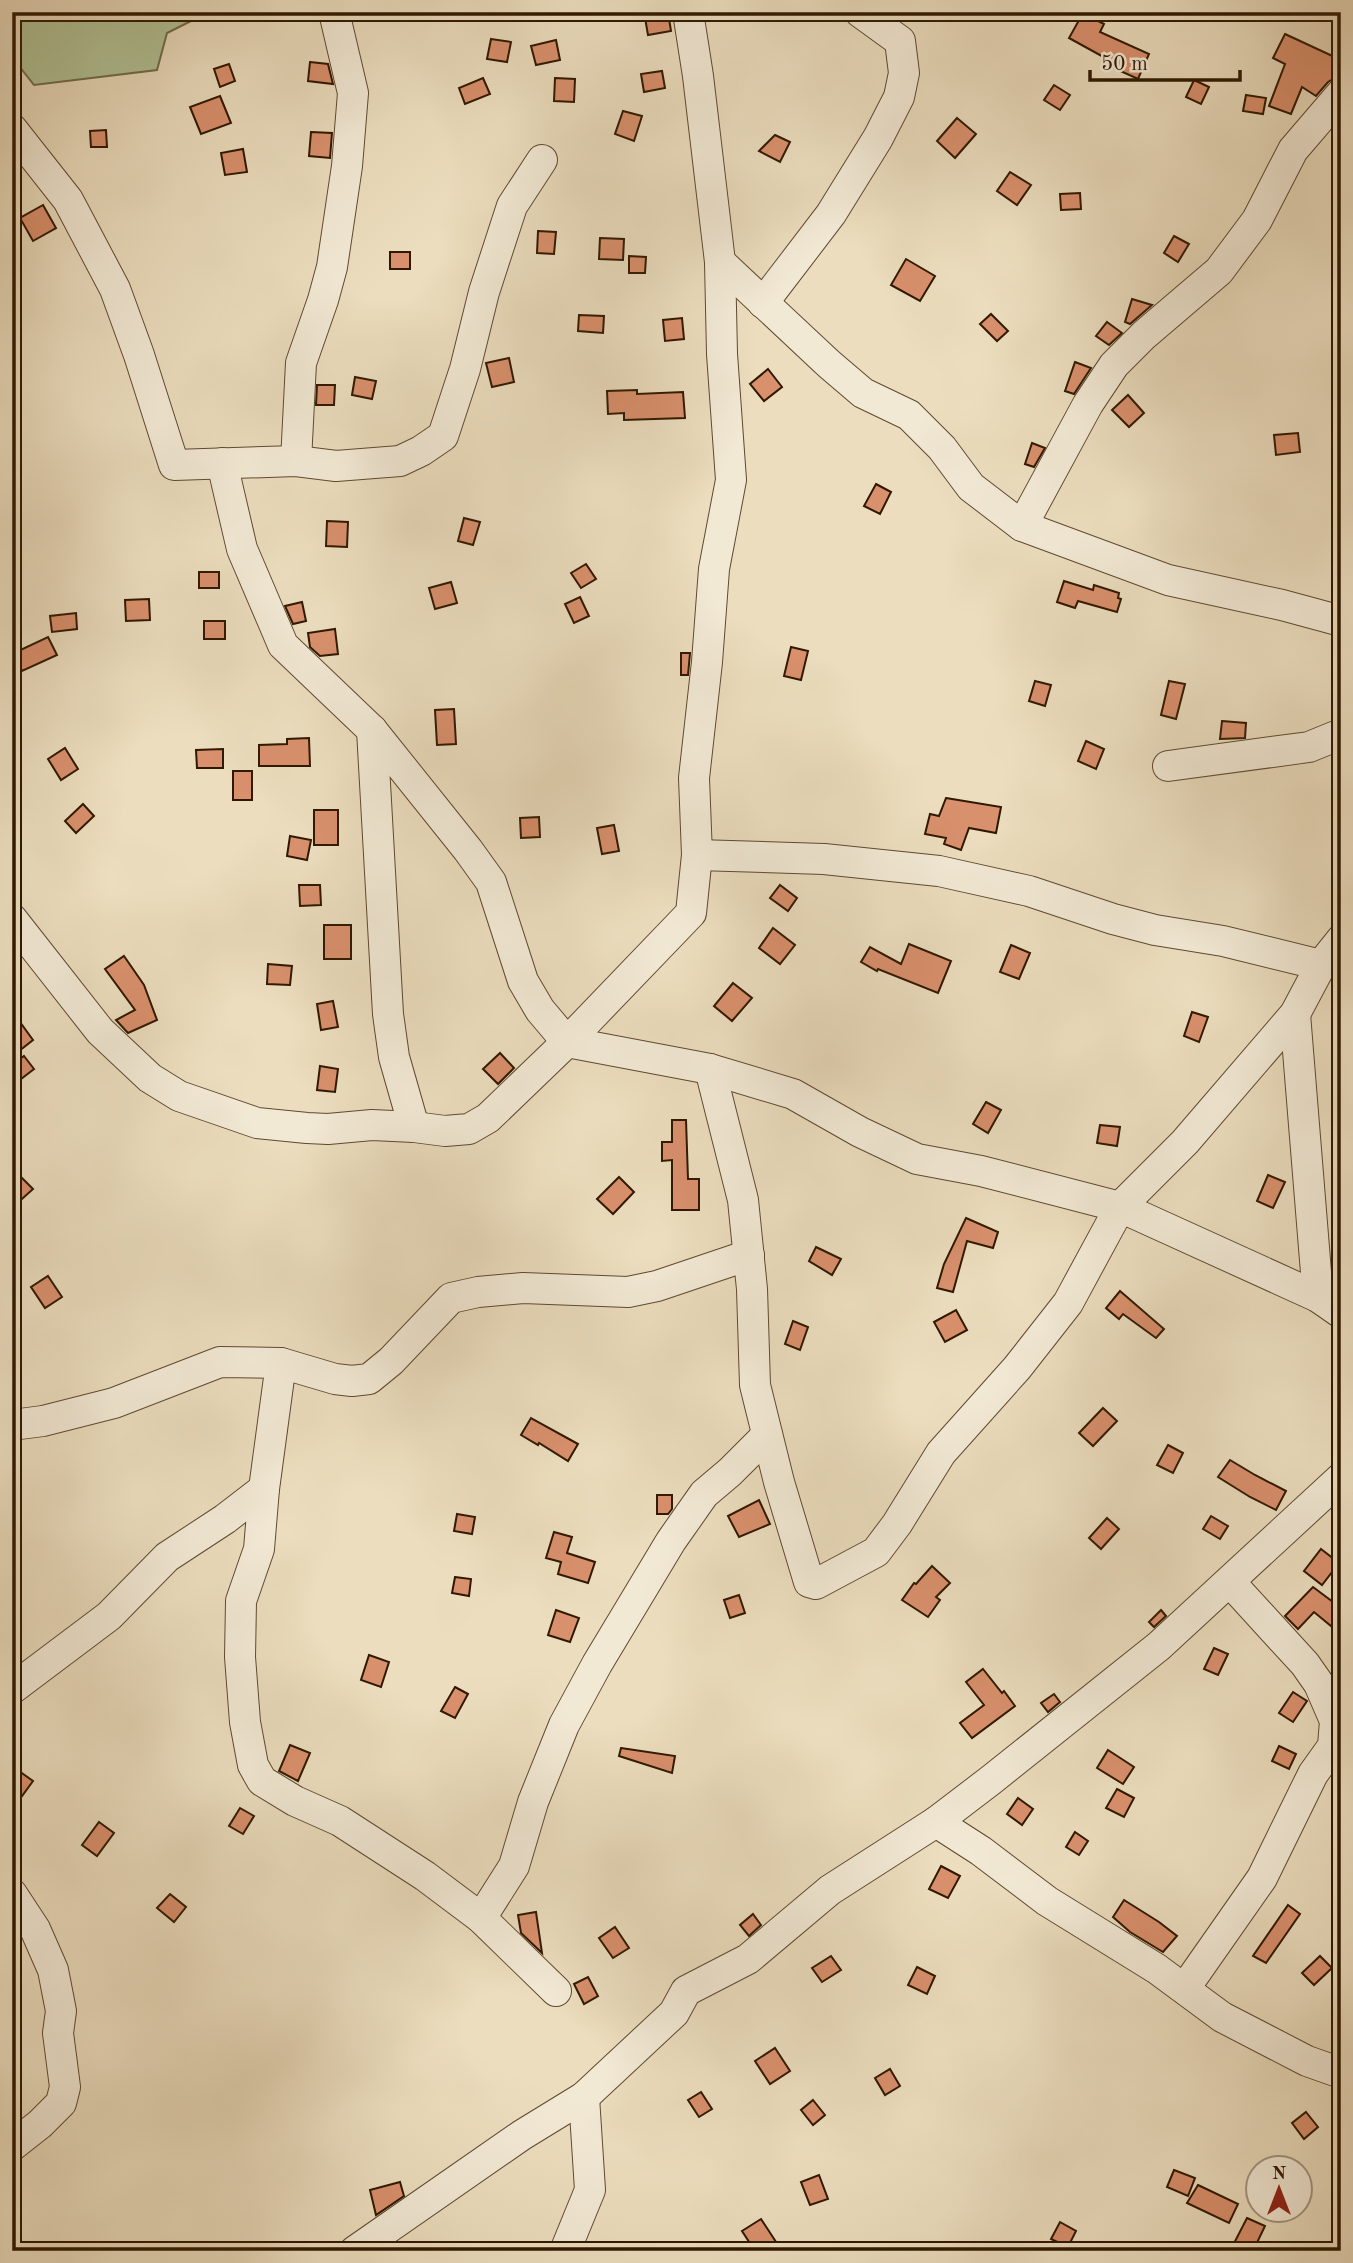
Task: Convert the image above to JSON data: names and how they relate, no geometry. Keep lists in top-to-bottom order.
{
  "scale_bar": "50 m",
  "north": "top"
}
